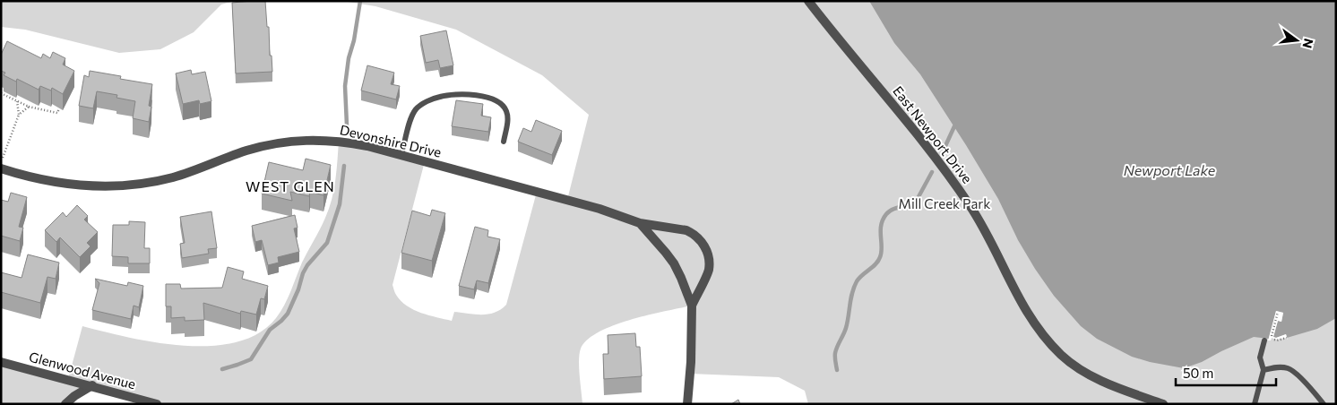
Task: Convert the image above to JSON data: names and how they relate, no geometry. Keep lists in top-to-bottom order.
{
  "streets": {
    "street": ["East Newport Drive", "Devonshire Drive", "Glenwood Avenue"]
  },
  "districts": ["WEST GLEN"],
  "water": ["Newport Lake"],
  "parks": ["Mill Creek Park"],
  "scale_bar": "50 m",
  "north": "right"
}
